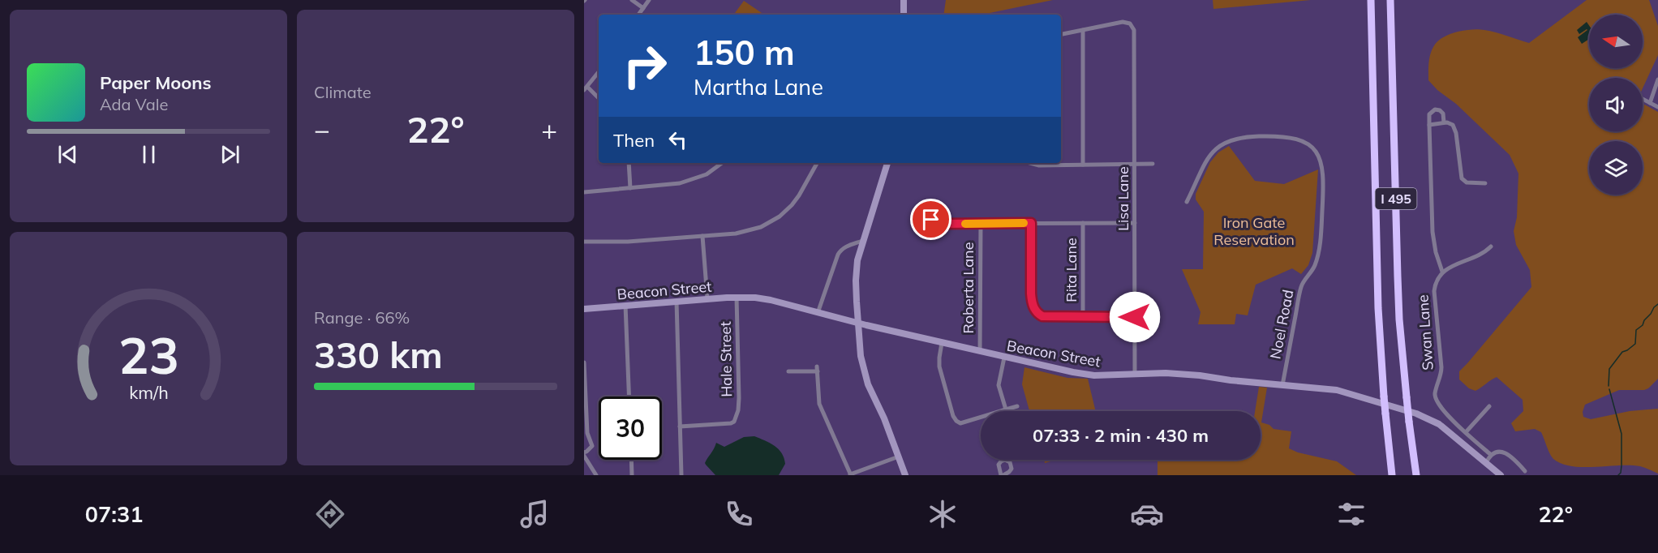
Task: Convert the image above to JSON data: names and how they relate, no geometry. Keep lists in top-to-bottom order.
{
  "streets": {
    "highway": ["I 495"],
    "main road": ["Beacon Street"],
    "street": [
      "Lisa Lane",
      "Rita Lane",
      "Roberta Lane",
      "Noel Road",
      "Swan Lane",
      "Hale Street"
    ]
  },
  "crossings": [
    ["Lisa Lane", "Beacon Street"],
    ["Roberta Lane", "Beacon Street"],
    ["Beacon Street", "Noel Road"],
    ["Beacon Street", "Hale Street"]
  ],
  "parks": ["Iron Gate Reservation"],
  "north": "left",
  "page": {
    "tile": [
      "Climate",
      ["Range · 66%", "330 km"]
    ],
    "turn": ["150 m", "Martha Lane"],
    "song": ["Paper Moons", "Ada Vale"],
    "heat": ["−", "22°", "+"],
    "then": "Then",
    "limit": "30",
    "trip": "07:33 · 2 min · 430 m",
    "tabs": ["07:31", "22°"],
    "gauge": ["23", "km/h"]
  }
}
